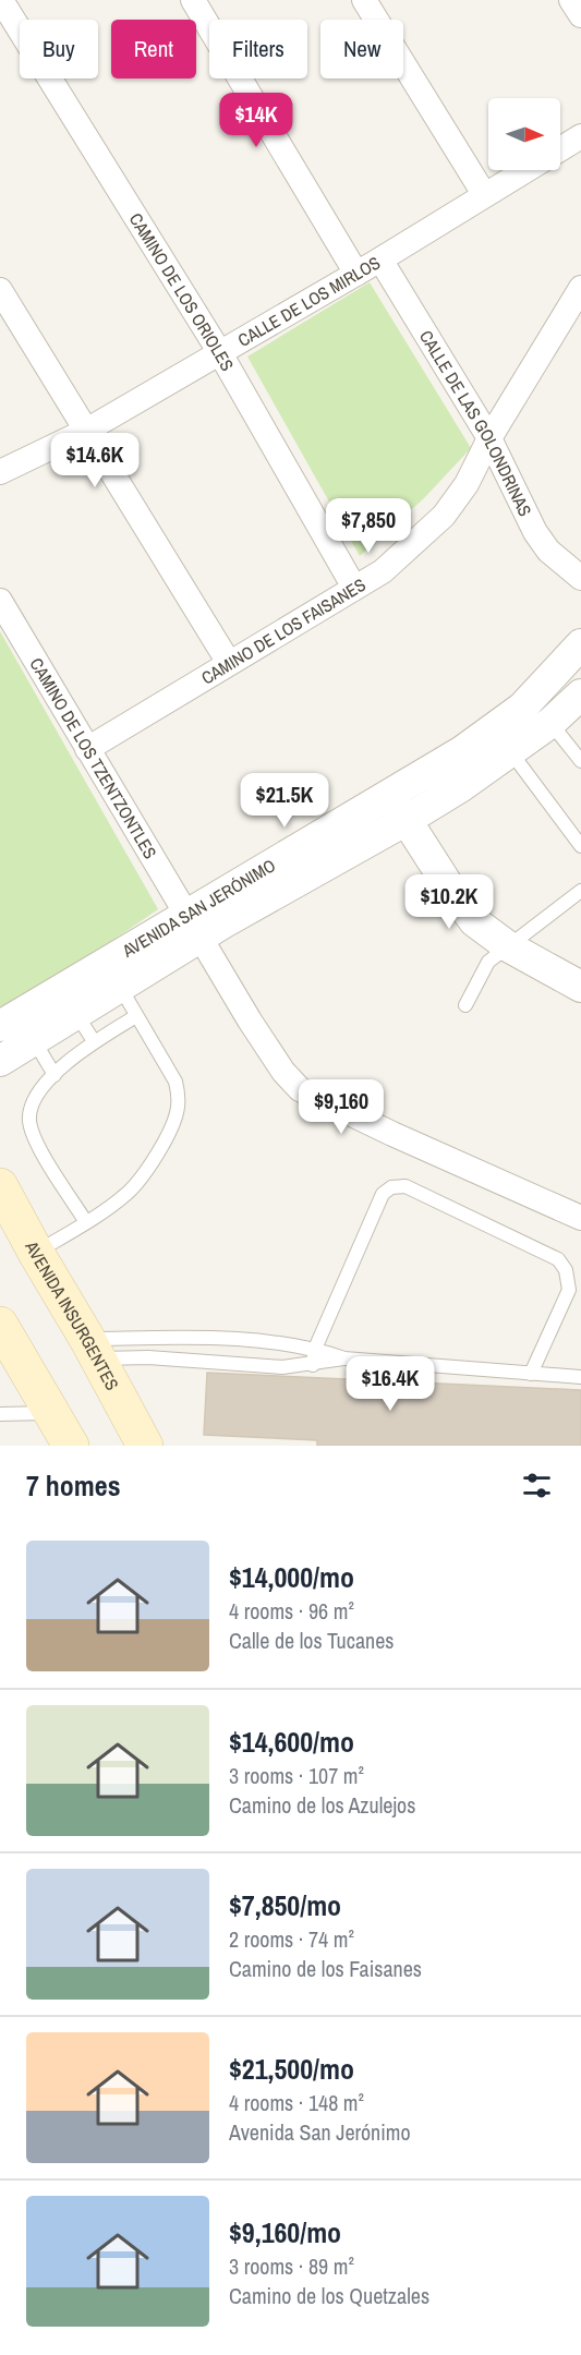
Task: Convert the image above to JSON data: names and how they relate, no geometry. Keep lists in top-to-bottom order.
{
  "streets": {
    "main road": ["AVENIDA INSURGENTES"],
    "street": [
      "CAMINO DE LOS ORIOLES",
      "CALLE DE LOS MIRLOS",
      "CALLE DE LAS GOLONDRINAS",
      "CAMINO DE LOS FAISANES",
      "CAMINO DE LOS TZENTZONTLES",
      "AVENIDA SAN JERÓNIMO"
    ]
  },
  "crossings": [
    ["CAMINO DE LOS ORIOLES", "CALLE DE LOS MIRLOS"],
    ["CAMINO DE LOS ORIOLES", "CAMINO DE LOS FAISANES"],
    ["CALLE DE LOS MIRLOS", "CALLE DE LAS GOLONDRINAS"],
    ["CALLE DE LAS GOLONDRINAS", "CAMINO DE LOS FAISANES"],
    ["CAMINO DE LOS FAISANES", "CAMINO DE LOS TZENTZONTLES"],
    ["CAMINO DE LOS TZENTZONTLES", "AVENIDA SAN JERÓNIMO"]
  ],
  "north": "right",
  "page": {
    "chip": [
      "Buy",
      "Rent",
      "Filters",
      "New"
    ],
    "price": [
      "$14K",
      "$14.6K",
      "$7,850",
      "$21.5K",
      "$10.2K",
      "$9,160",
      "$16.4K"
    ],
    "heading": "7 homes",
    "list": [
      {
        "name": "$14,000/mo",
        "note": "4 rooms · 96 m² · Calle de los Tucanes"
      },
      {
        "name": "$14,600/mo",
        "note": "3 rooms · 107 m² · Camino de los Azulejos"
      },
      {
        "name": "$7,850/mo",
        "note": "2 rooms · 74 m² · Camino de los Faisanes"
      },
      {
        "name": "$21,500/mo",
        "note": "4 rooms · 148 m² · Avenida San Jerónimo"
      },
      {
        "name": "$9,160/mo",
        "note": "3 rooms · 89 m² · Camino de los Quetzales"
      }
    ]
  }
}
